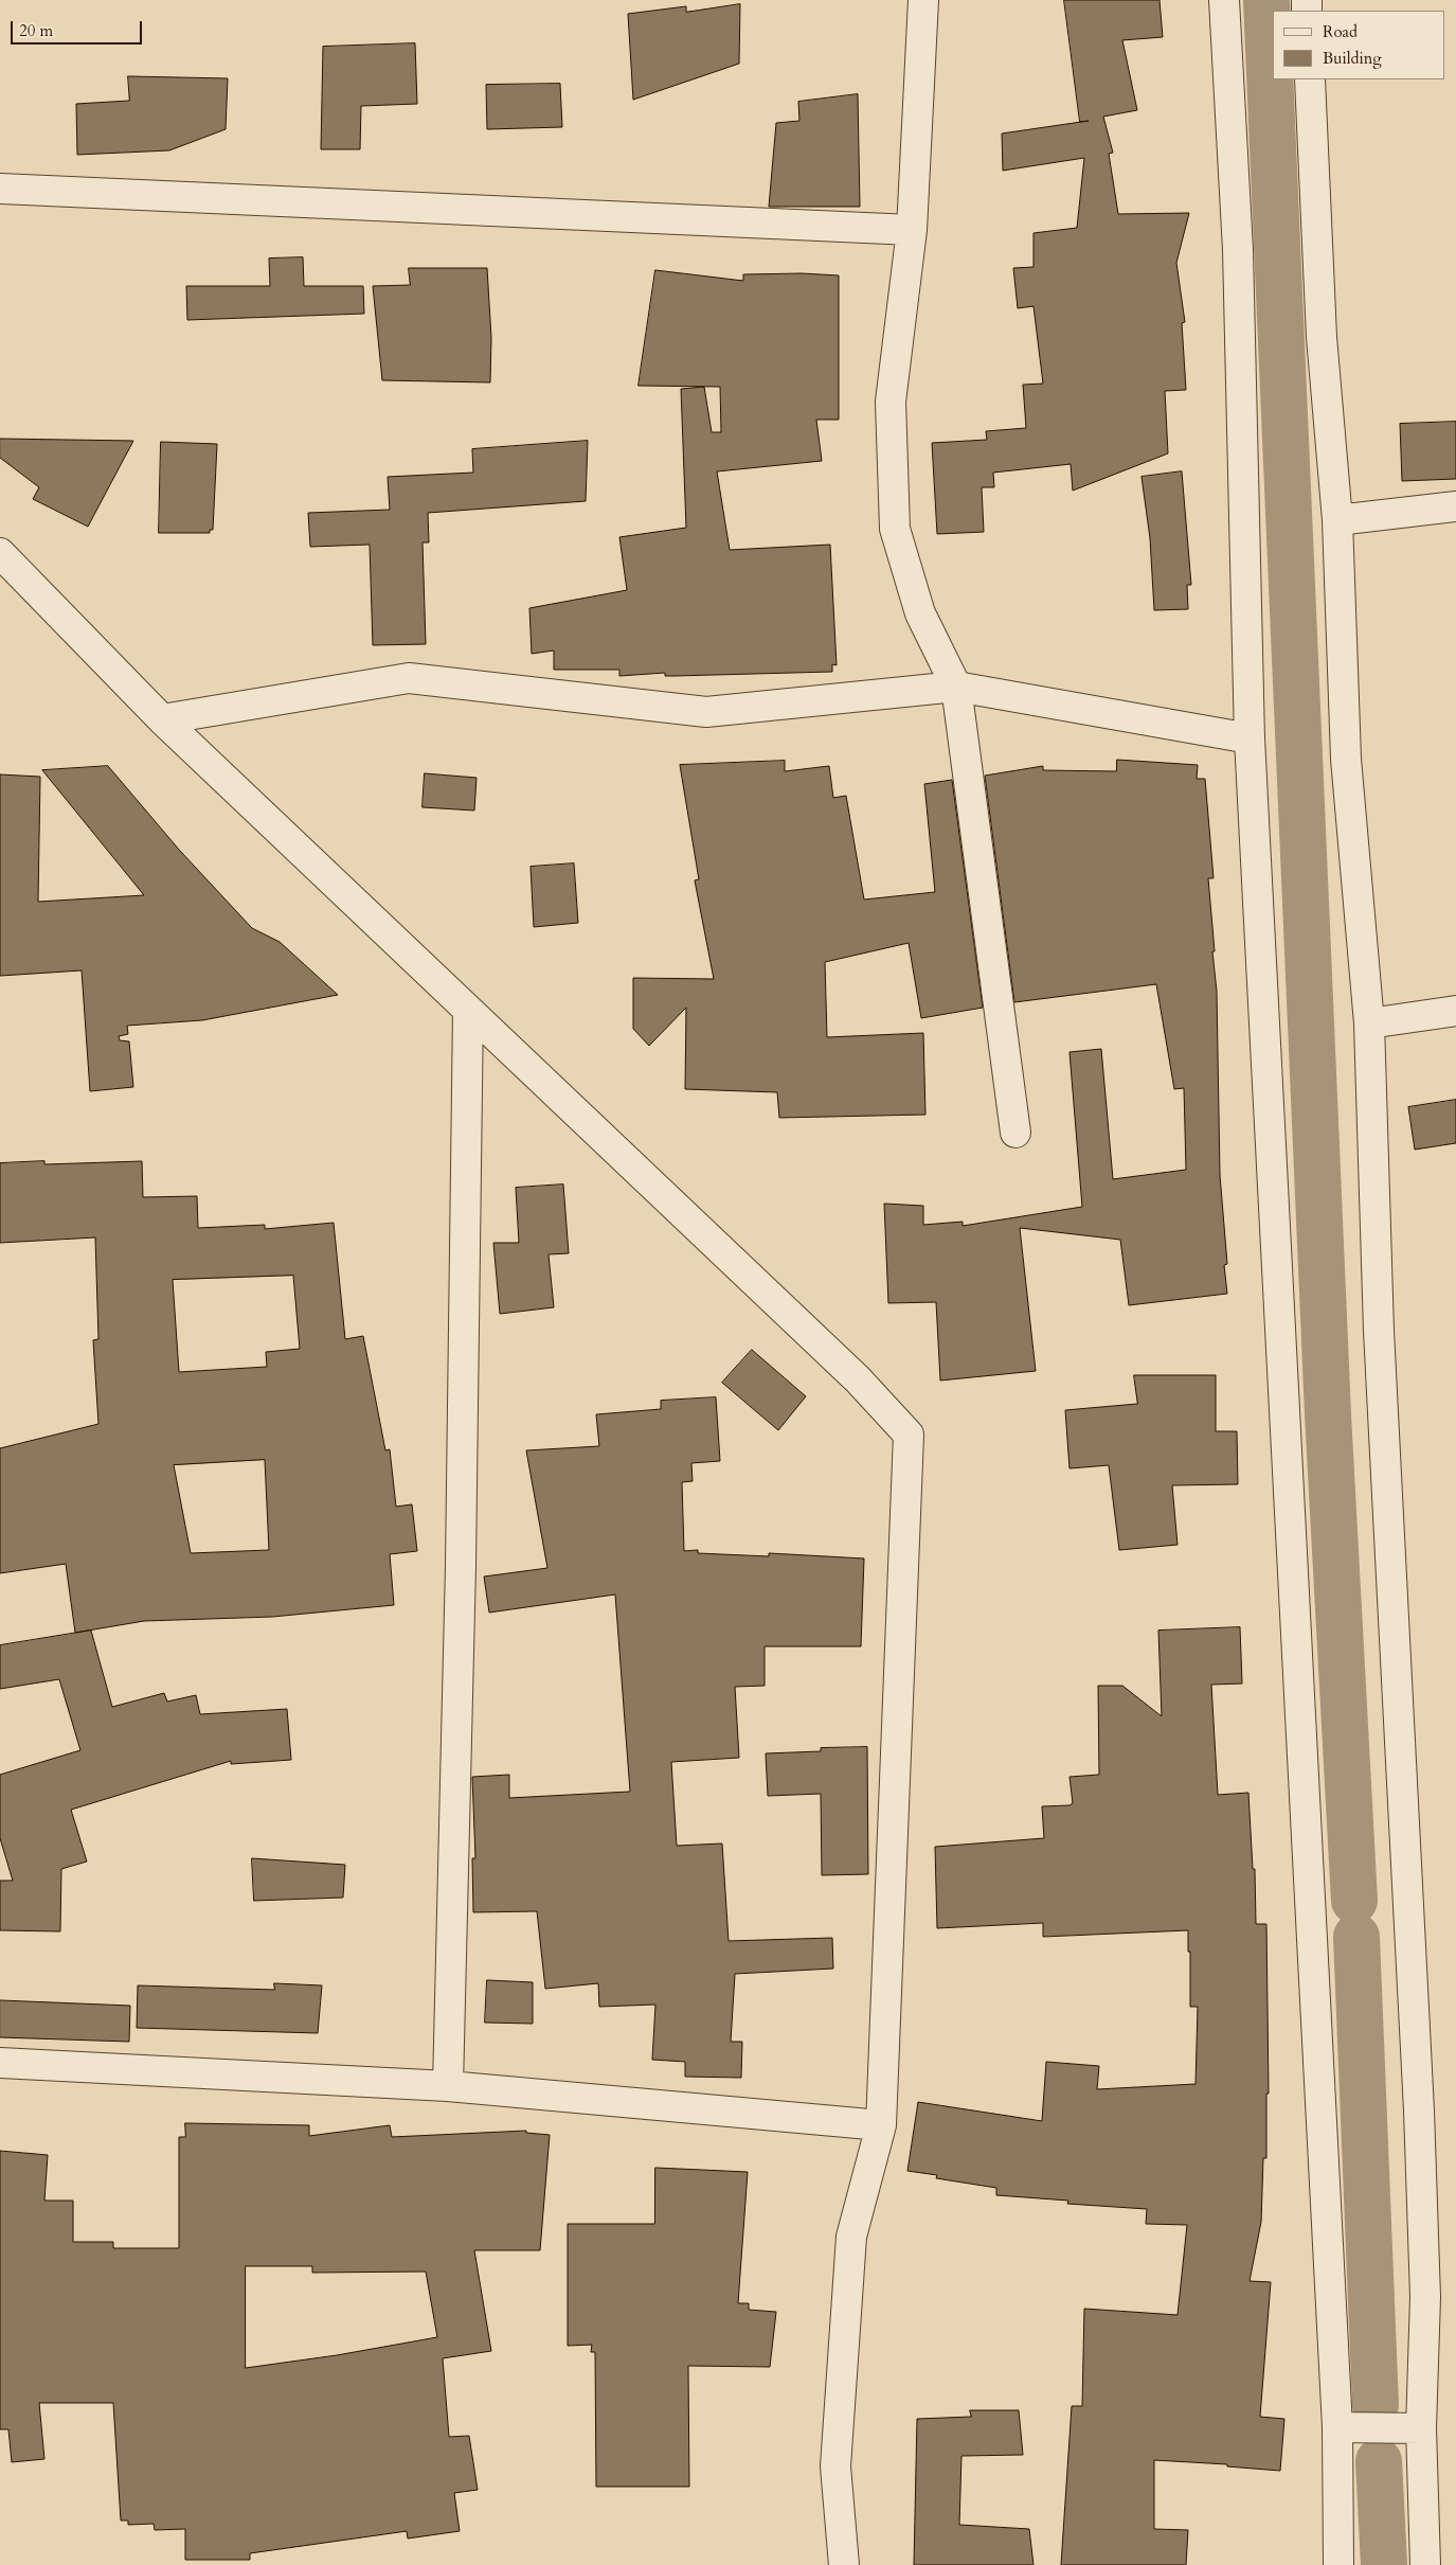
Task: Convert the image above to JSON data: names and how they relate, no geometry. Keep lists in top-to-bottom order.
{
  "legend": ["Road", "Building"],
  "scale_bar": "20 m"
}
